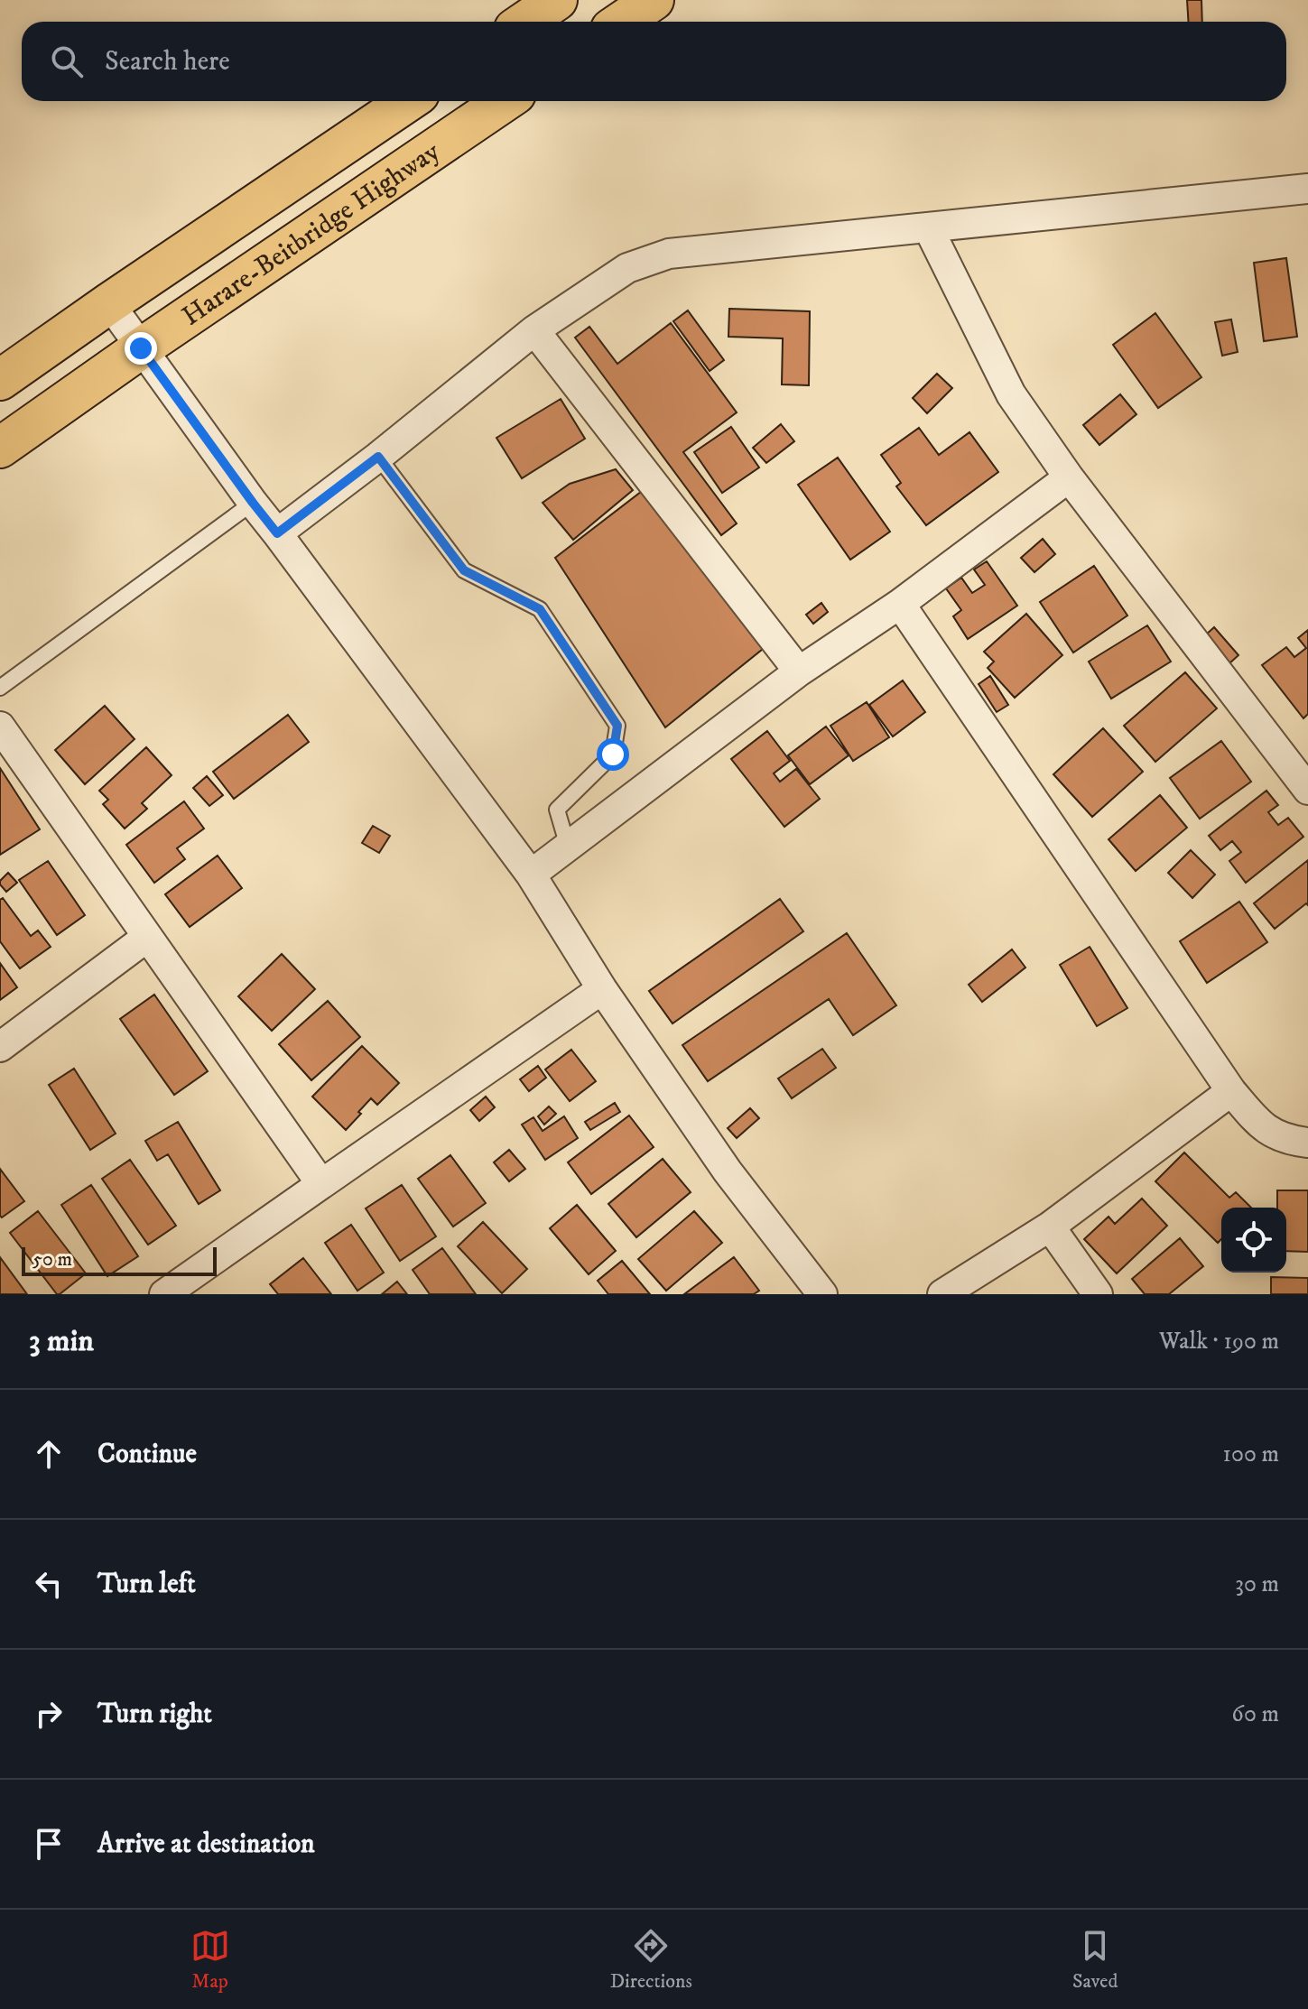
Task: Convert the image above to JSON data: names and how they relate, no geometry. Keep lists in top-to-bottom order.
{
  "streets": {
    "highway": ["Harare-Beitbridge Highway"]
  },
  "scale_bar": "50 m",
  "page": {
    "search": "Search here",
    "scale": "50 m",
    "heading": ["3 min", "Walk · 190 m"],
    "list": [
      ["Continue", "100 m"],
      ["Turn left", "30 m"],
      ["Turn right", "60 m"],
      "Arrive at destination"
    ],
    "nav": ["Map", "Directions", "Saved"]
  }
}
